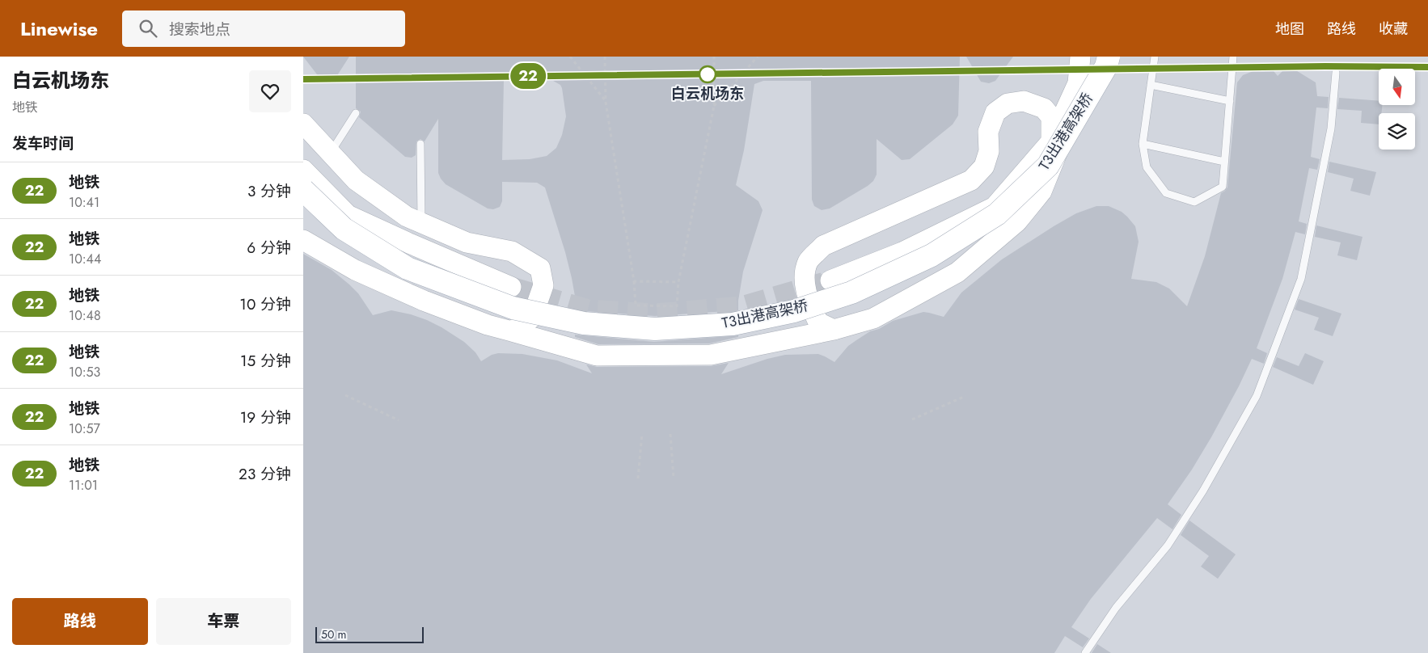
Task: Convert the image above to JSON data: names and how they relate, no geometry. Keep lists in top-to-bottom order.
{
  "streets": {
    "main road": ["T3出港高架桥"]
  },
  "places": ["白云机场东"],
  "lines": ["metro line 22"],
  "scale_bar": "50 m",
  "north": "bottom",
  "page": {
    "header": "Linewise",
    "search": "搜索地点",
    "nav": ["地图", "路线", "收藏"],
    "heading": [
      ["白云机场东", "地铁"],
      "发车时间"
    ],
    "on_map": "22",
    "list": [
      {
        "mark": "22",
        "name": "地铁",
        "note": "10:41",
        "value": "3 分钟"
      },
      {
        "mark": "22",
        "name": "地铁",
        "note": "10:44",
        "value": "6 分钟"
      },
      {
        "mark": "22",
        "name": "地铁",
        "note": "10:48",
        "value": "10 分钟"
      },
      {
        "mark": "22",
        "name": "地铁",
        "note": "10:53",
        "value": "15 分钟"
      },
      {
        "mark": "22",
        "name": "地铁",
        "note": "10:57",
        "value": "19 分钟"
      },
      {
        "mark": "22",
        "name": "地铁",
        "note": "11:01",
        "value": "23 分钟"
      }
    ],
    "buttons": ["路线", "车票"],
    "scale": "50 m"
  }
}
